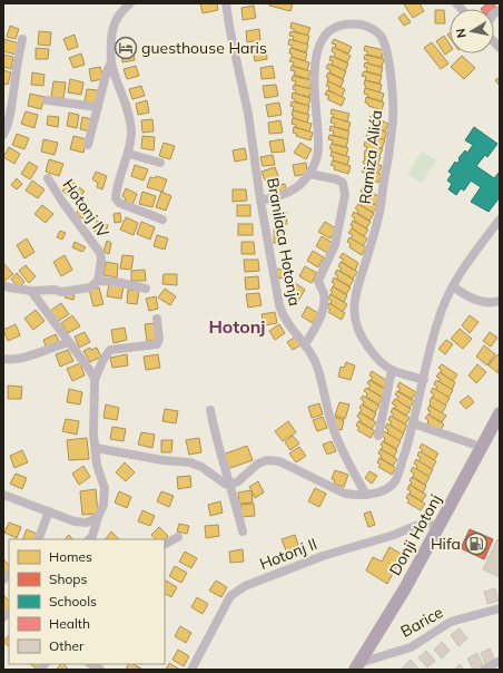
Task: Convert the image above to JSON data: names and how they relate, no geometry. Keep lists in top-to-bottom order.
{
  "streets": {
    "main road": ["Donji Hotonj"],
    "street": [
      "Ramiza Alića",
      "Hotonj IV",
      "Branilaca Hotonja",
      "Hotonj II",
      "Barice"
    ]
  },
  "crossings": [
    ["Ramiza Alića", "Branilaca Hotonja"],
    ["Donji Hotonj", "Hotonj II"],
    ["Donji Hotonj", "Barice"]
  ],
  "districts": ["Hotonj"],
  "places": {
    "hotel": ["guesthouse Haris"],
    "fuel station": ["Hifa"]
  },
  "legend": [
    "Homes",
    "Shops",
    "Schools",
    "Health",
    "Other"
  ],
  "north": "left"
}
